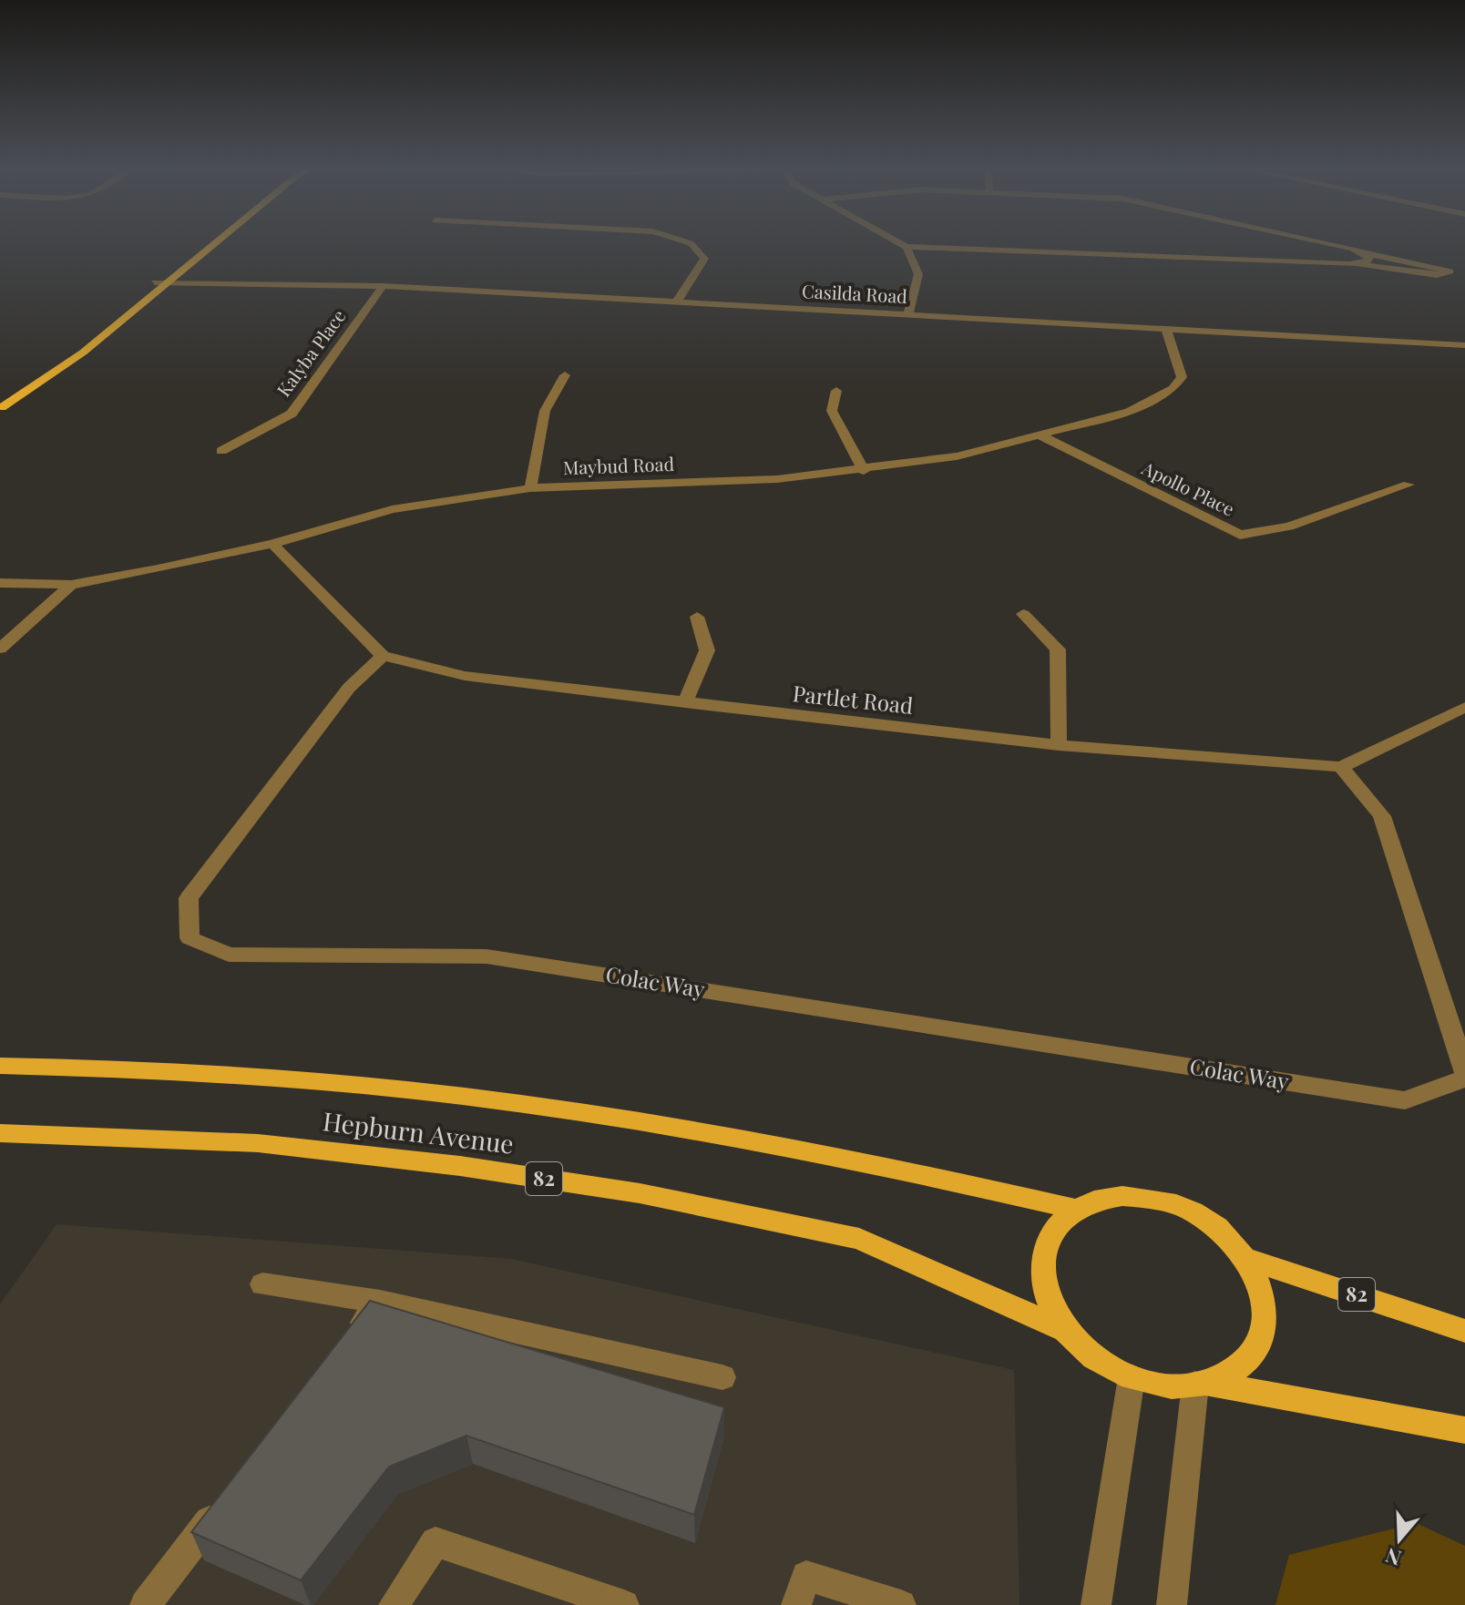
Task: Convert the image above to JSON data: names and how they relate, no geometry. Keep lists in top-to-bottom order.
{
  "streets": {
    "main road": ["Hepburn Avenue", "82"],
    "street": [
      "Casilda Road",
      "Kalyba Place",
      "Maybud Road",
      "Apollo Place",
      "Partlet Road",
      "Colac Way"
    ]
  },
  "crossings": [
    ["Casilda Road", "Kalyba Place"],
    ["Casilda Road", "Maybud Road"],
    ["Maybud Road", "Apollo Place"],
    ["Partlet Road", "Colac Way"],
    ["Hepburn Avenue", "82"]
  ],
  "north": "bottom"
}
